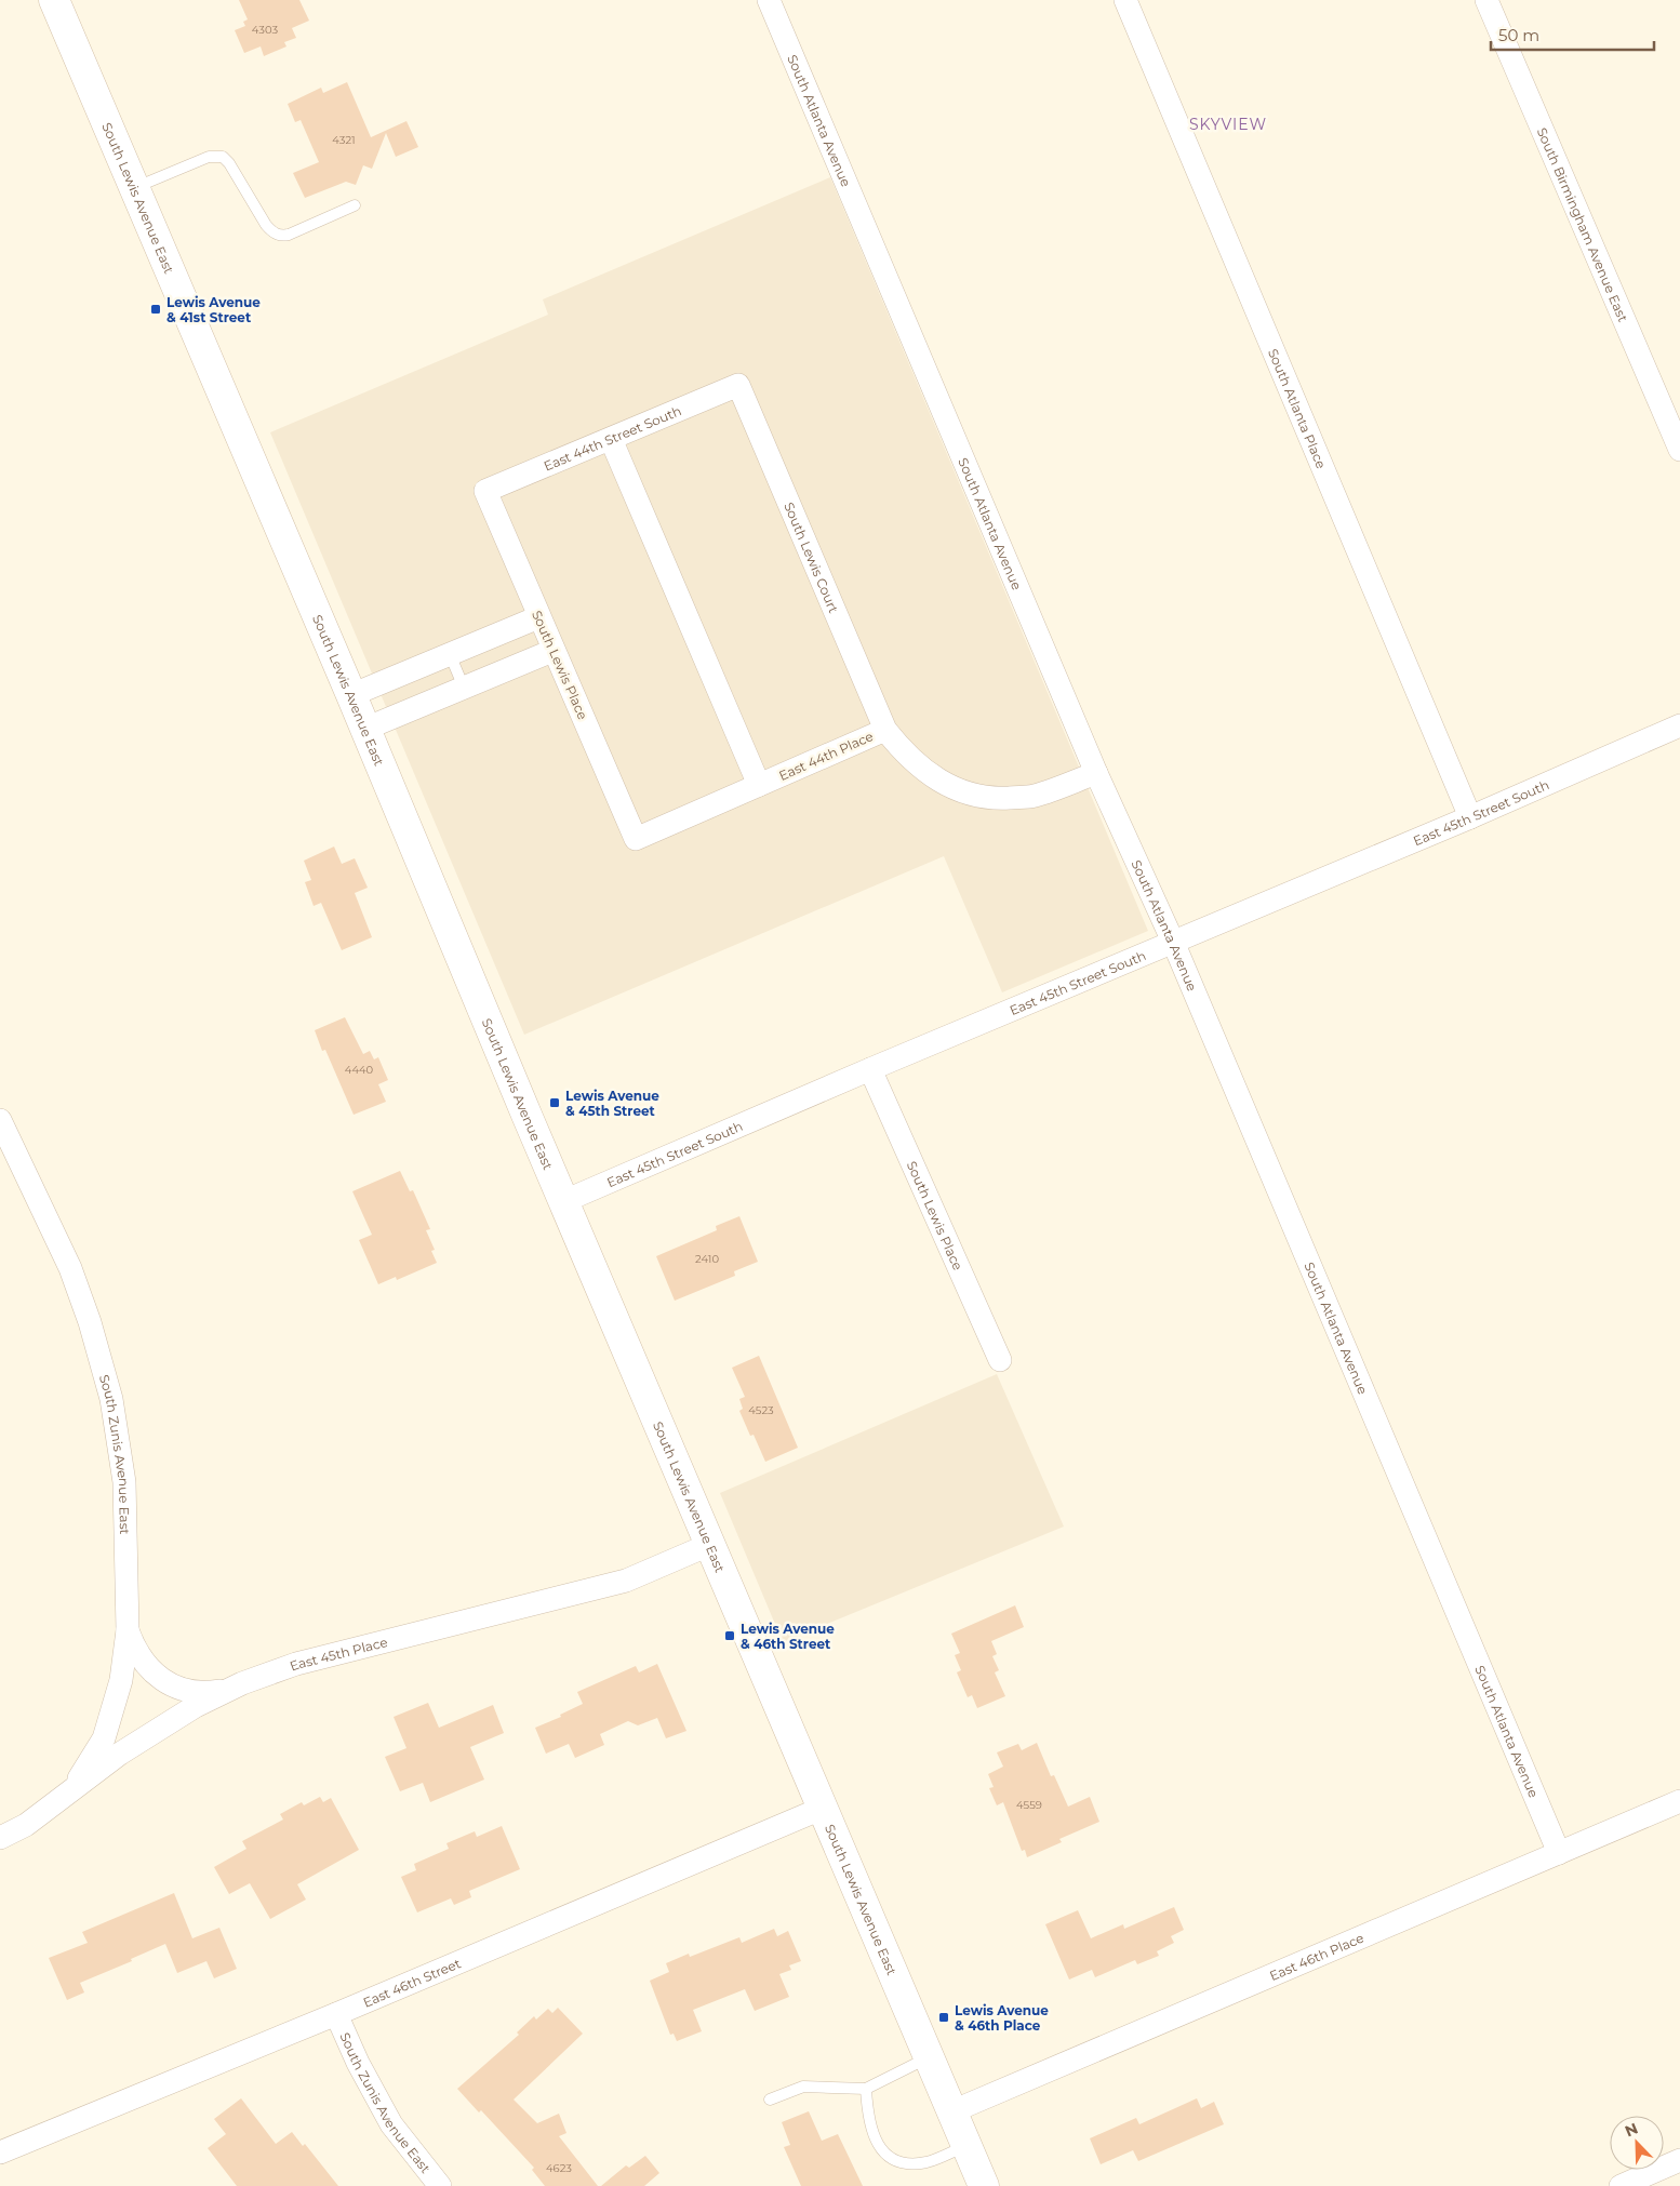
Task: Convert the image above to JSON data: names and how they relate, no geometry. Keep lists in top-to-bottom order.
{
  "streets": {
    "main road": ["South Lewis Avenue East"],
    "street": [
      "South Atlanta Avenue",
      "South Birmingham Avenue East",
      "South Atlanta Place",
      "East 44th Street South",
      "South Lewis Court",
      "South Lewis Place",
      "East 44th Place",
      "East 45th Street South",
      "South Zunis Avenue East",
      "East 45th Place",
      "East 46th Place",
      "East 46th Street"
    ]
  },
  "crossings": [
    ["South Atlanta Avenue", "East 44th Place"],
    ["South Atlanta Avenue", "East 45th Street South"],
    ["South Atlanta Avenue", "East 46th Place"],
    ["South Lewis Avenue East", "East 45th Street South"],
    ["South Lewis Avenue East", "East 45th Place"],
    ["South Lewis Avenue East", "East 46th Place"],
    ["South Lewis Avenue East", "East 46th Street"],
    ["South Atlanta Place", "East 45th Street South"],
    ["East 44th Street South", "South Lewis Court"],
    ["East 44th Street South", "South Lewis Place"],
    ["South Lewis Court", "East 44th Place"],
    ["South Lewis Place", "East 44th Place"],
    ["South Lewis Place", "East 45th Street South"],
    ["South Zunis Avenue East", "East 45th Place"],
    ["South Zunis Avenue East", "East 46th Street"]
  ],
  "districts": ["SKYVIEW"],
  "places": {
    "transit": [
      "Lewis Avenue & 41st Street",
      "Lewis Avenue & 45th Street",
      "Lewis Avenue & 46th Street",
      "Lewis Avenue & 46th Place"
    ]
  },
  "house_numbers": [
    "4303",
    "4321",
    "4440",
    "2410",
    "4523",
    "4559",
    "4623"
  ],
  "scale_bar": "50 m",
  "north": "top left"
}
